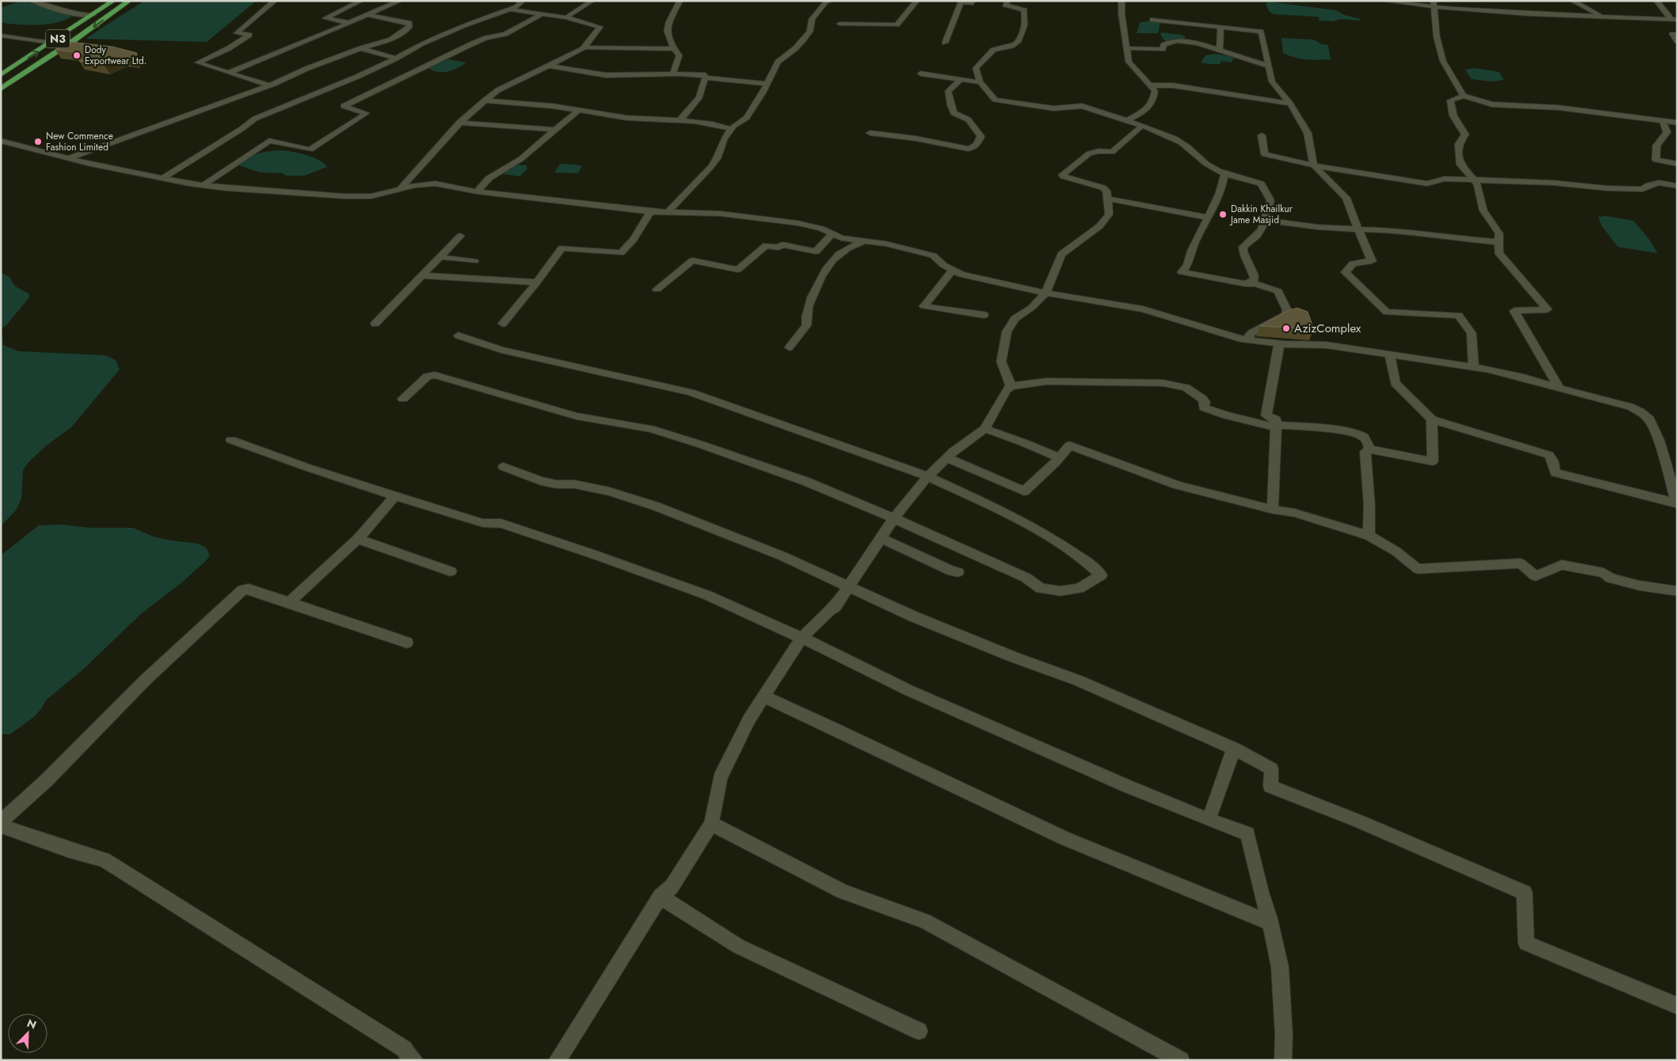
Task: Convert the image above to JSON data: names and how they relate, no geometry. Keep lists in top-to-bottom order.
{
  "streets": {
    "highway": ["N3"]
  },
  "places": [
    "Dody Exportwear Ltd.",
    "New Commence Fashion Limited",
    "Dakkin Khailkur Jame Masjid",
    "AzizComplex"
  ],
  "north": "top right"
}
